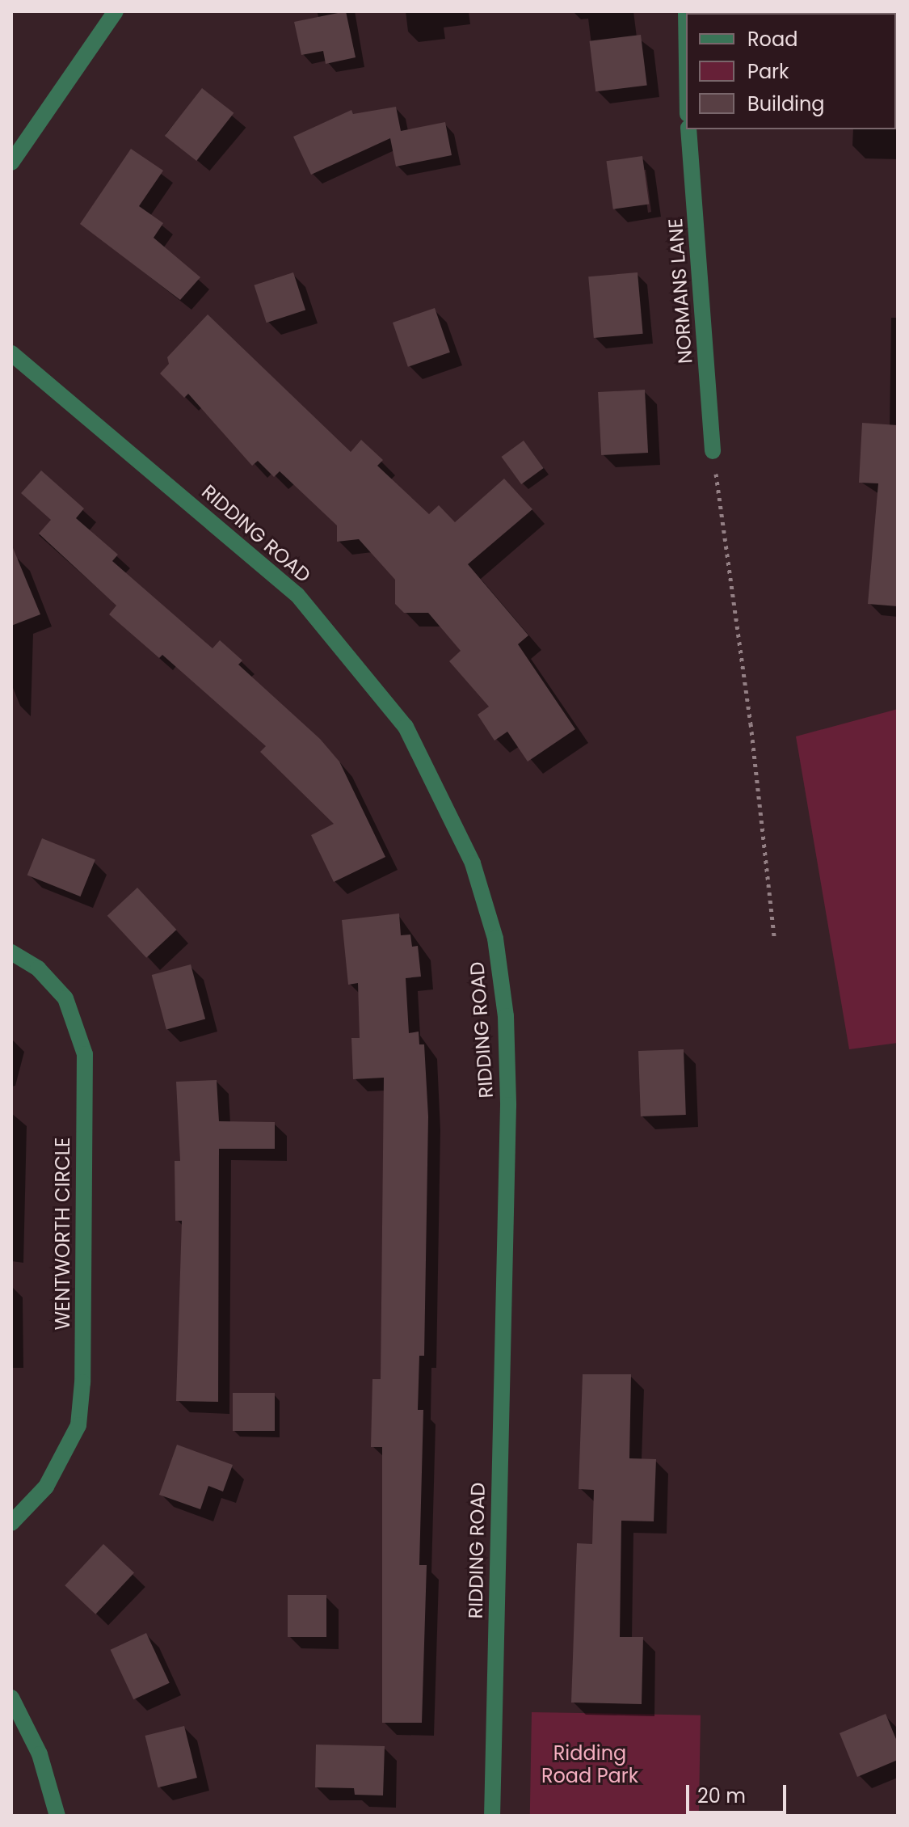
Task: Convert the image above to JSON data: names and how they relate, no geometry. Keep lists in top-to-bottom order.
{
  "streets": {
    "street": ["NORMANS LANE", "RIDDING ROAD", "WENTWORTH CIRCLE"]
  },
  "parks": ["Ridding Road Park"],
  "legend": ["Road", "Park", "Building"],
  "scale_bar": "20 m"
}
